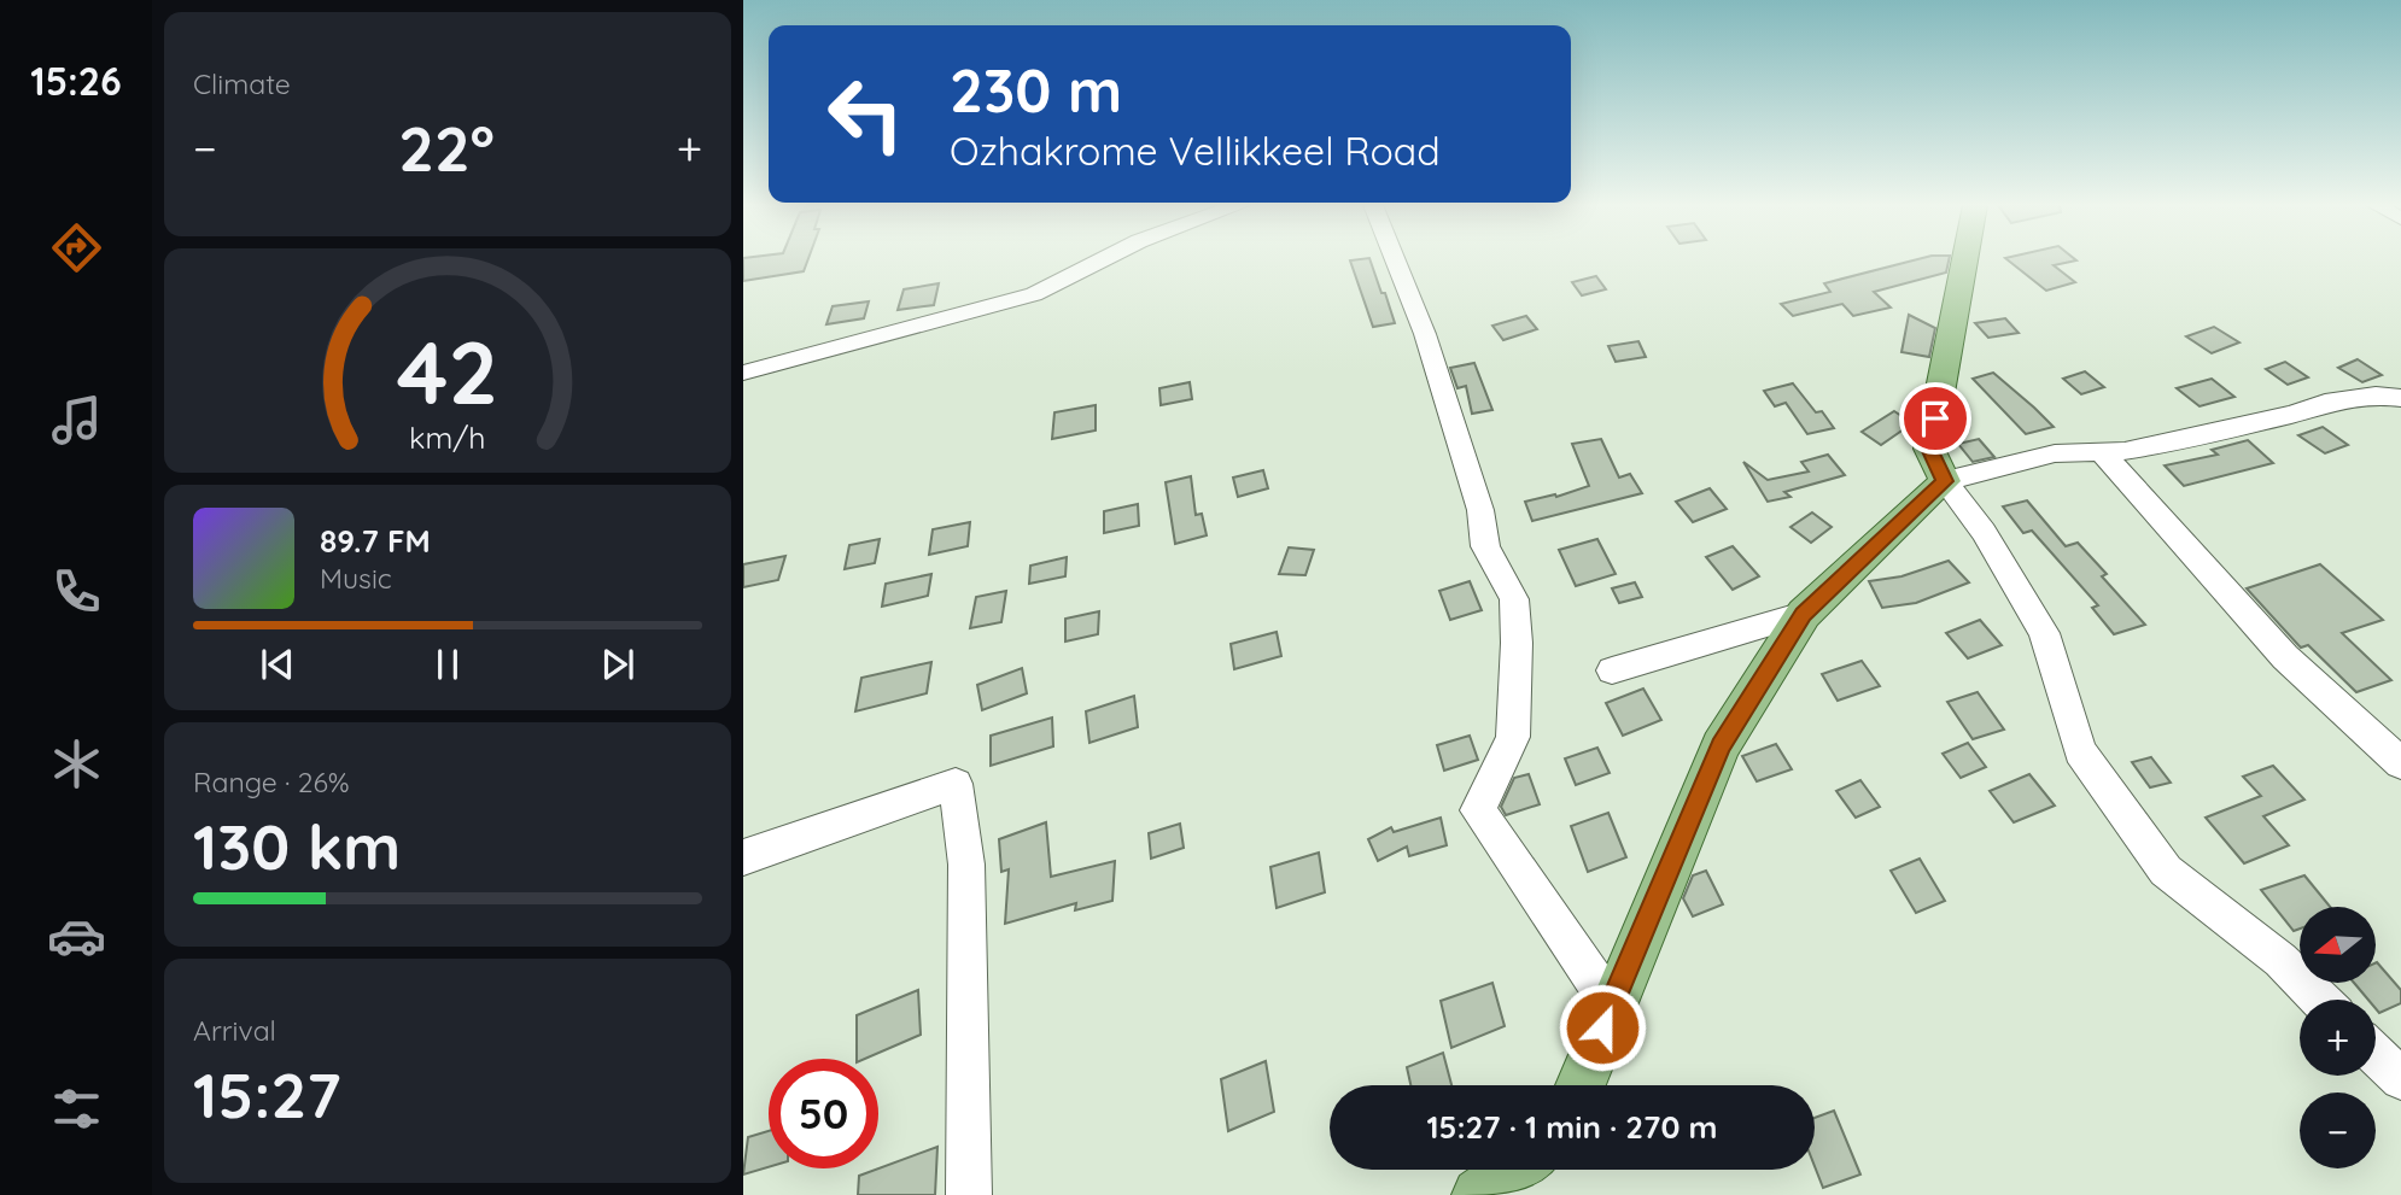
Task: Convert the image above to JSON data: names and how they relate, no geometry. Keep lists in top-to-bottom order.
{
  "north": "left",
  "page": {
    "tabs": "15:26",
    "tile": [
      "Climate",
      ["Range · 26%", "130 km"],
      ["Arrival", "15:27"]
    ],
    "turn": ["230 m", "Ozhakrome Vellikkeel Road"],
    "heat": ["−", "22°", "+"],
    "song": ["89.7 FM", "Music"],
    "map_buttons": ["+", "−"],
    "limit": "50",
    "trip": "15:27 · 1 min · 270 m",
    "gauge": ["42", "km/h"]
  }
}
